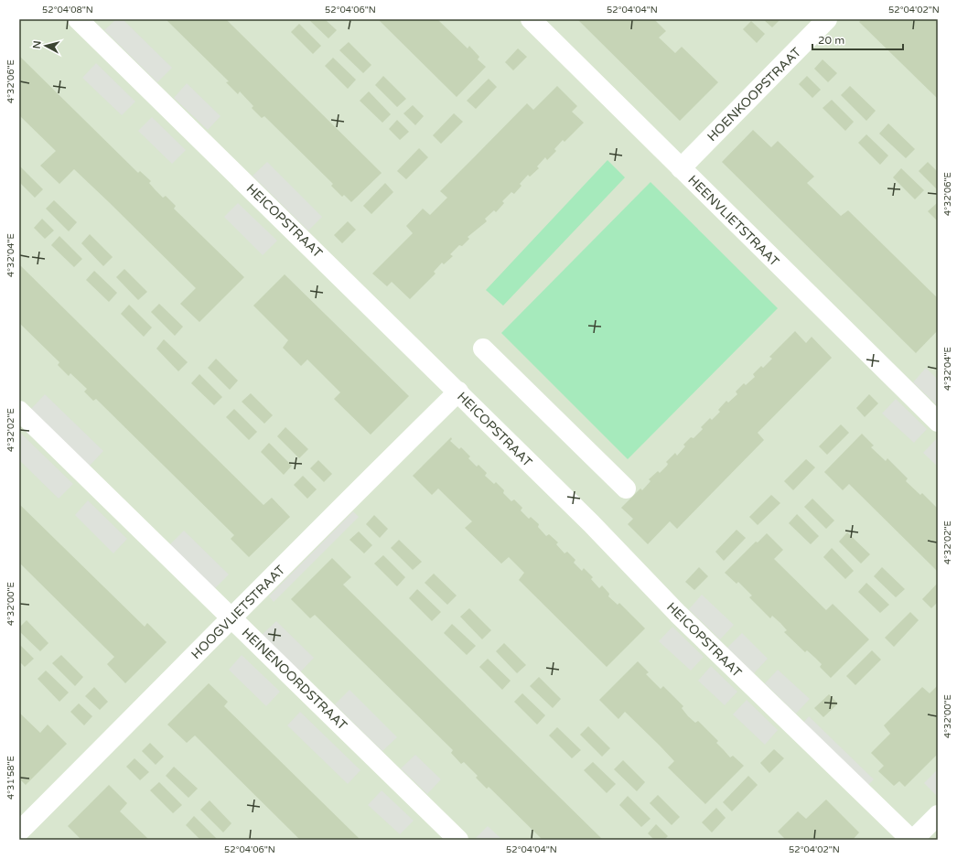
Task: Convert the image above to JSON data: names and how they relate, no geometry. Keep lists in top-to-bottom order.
{
  "streets": {
    "street": [
      "HOENKOOPSTRAAT",
      "HEICOPSTRAAT",
      "HEENVLIETSTRAAT",
      "HOOGVLIETSTRAAT",
      "HEINENOORDSTRAAT"
    ]
  },
  "crossings": [
    ["HOENKOOPSTRAAT", "HEENVLIETSTRAAT"],
    ["HEICOPSTRAAT", "HOOGVLIETSTRAAT"],
    ["HOOGVLIETSTRAAT", "HEINENOORDSTRAAT"]
  ],
  "scale_bar": "20 m",
  "north": "left",
  "coordinates": [
    "52°04'08\"N",
    "52°04'06\"N",
    "52°04'04\"N",
    "52°04'02\"N",
    "4°32'06\"E",
    "4°32'04\"E",
    "4°32'02\"E",
    "4°32'00\"E",
    "4°31'58\"E"
  ]
}
